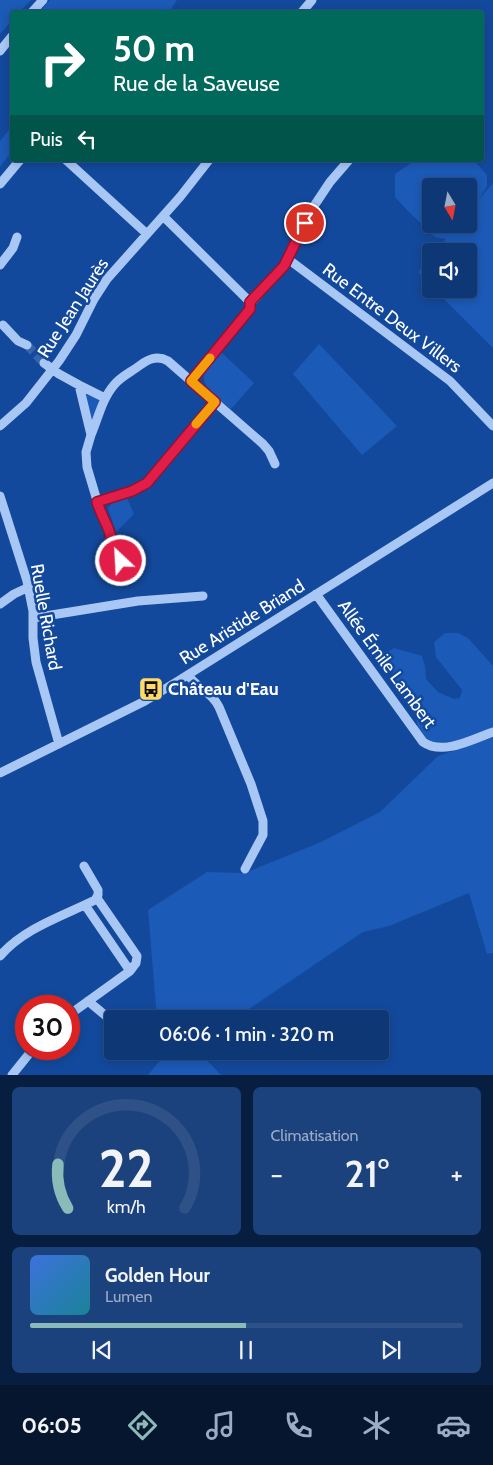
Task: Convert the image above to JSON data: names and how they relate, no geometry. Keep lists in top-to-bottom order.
{
  "streets": {
    "street": [
      "Rue Jean Jaurès",
      "Rue Entre Deux Villers",
      "Ruelle Richard",
      "Rue Aristide Briand",
      "Allée Émile Lambert"
    ]
  },
  "crossings": [
    ["Ruelle Richard", "Rue Aristide Briand"],
    ["Rue Aristide Briand", "Allée Émile Lambert"]
  ],
  "places": {
    "bus stop": ["Château d'Eau"]
  },
  "north": "bottom",
  "page": {
    "turn": ["50 m", "Rue de la Saveuse"],
    "then": "Puis",
    "limit": "30",
    "trip": "06:06 · 1 min · 320 m",
    "tile": "Climatisation",
    "heat": ["−", "21°", "+"],
    "song": ["Golden Hour", "Lumen"],
    "tabs": "06:05",
    "gauge": ["22", "km/h"]
  }
}
